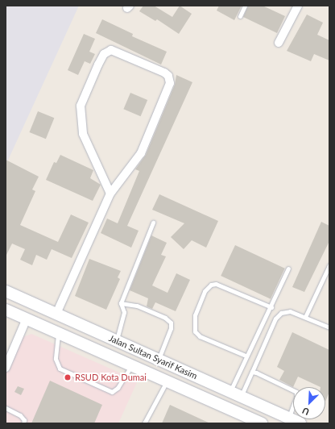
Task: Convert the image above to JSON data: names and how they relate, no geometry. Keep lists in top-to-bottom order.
{
  "streets": {
    "street": ["Jalan Sultan Syarif Kasim"]
  },
  "places": ["RSUD Kota Dumai"],
  "north": "bottom left"
}
